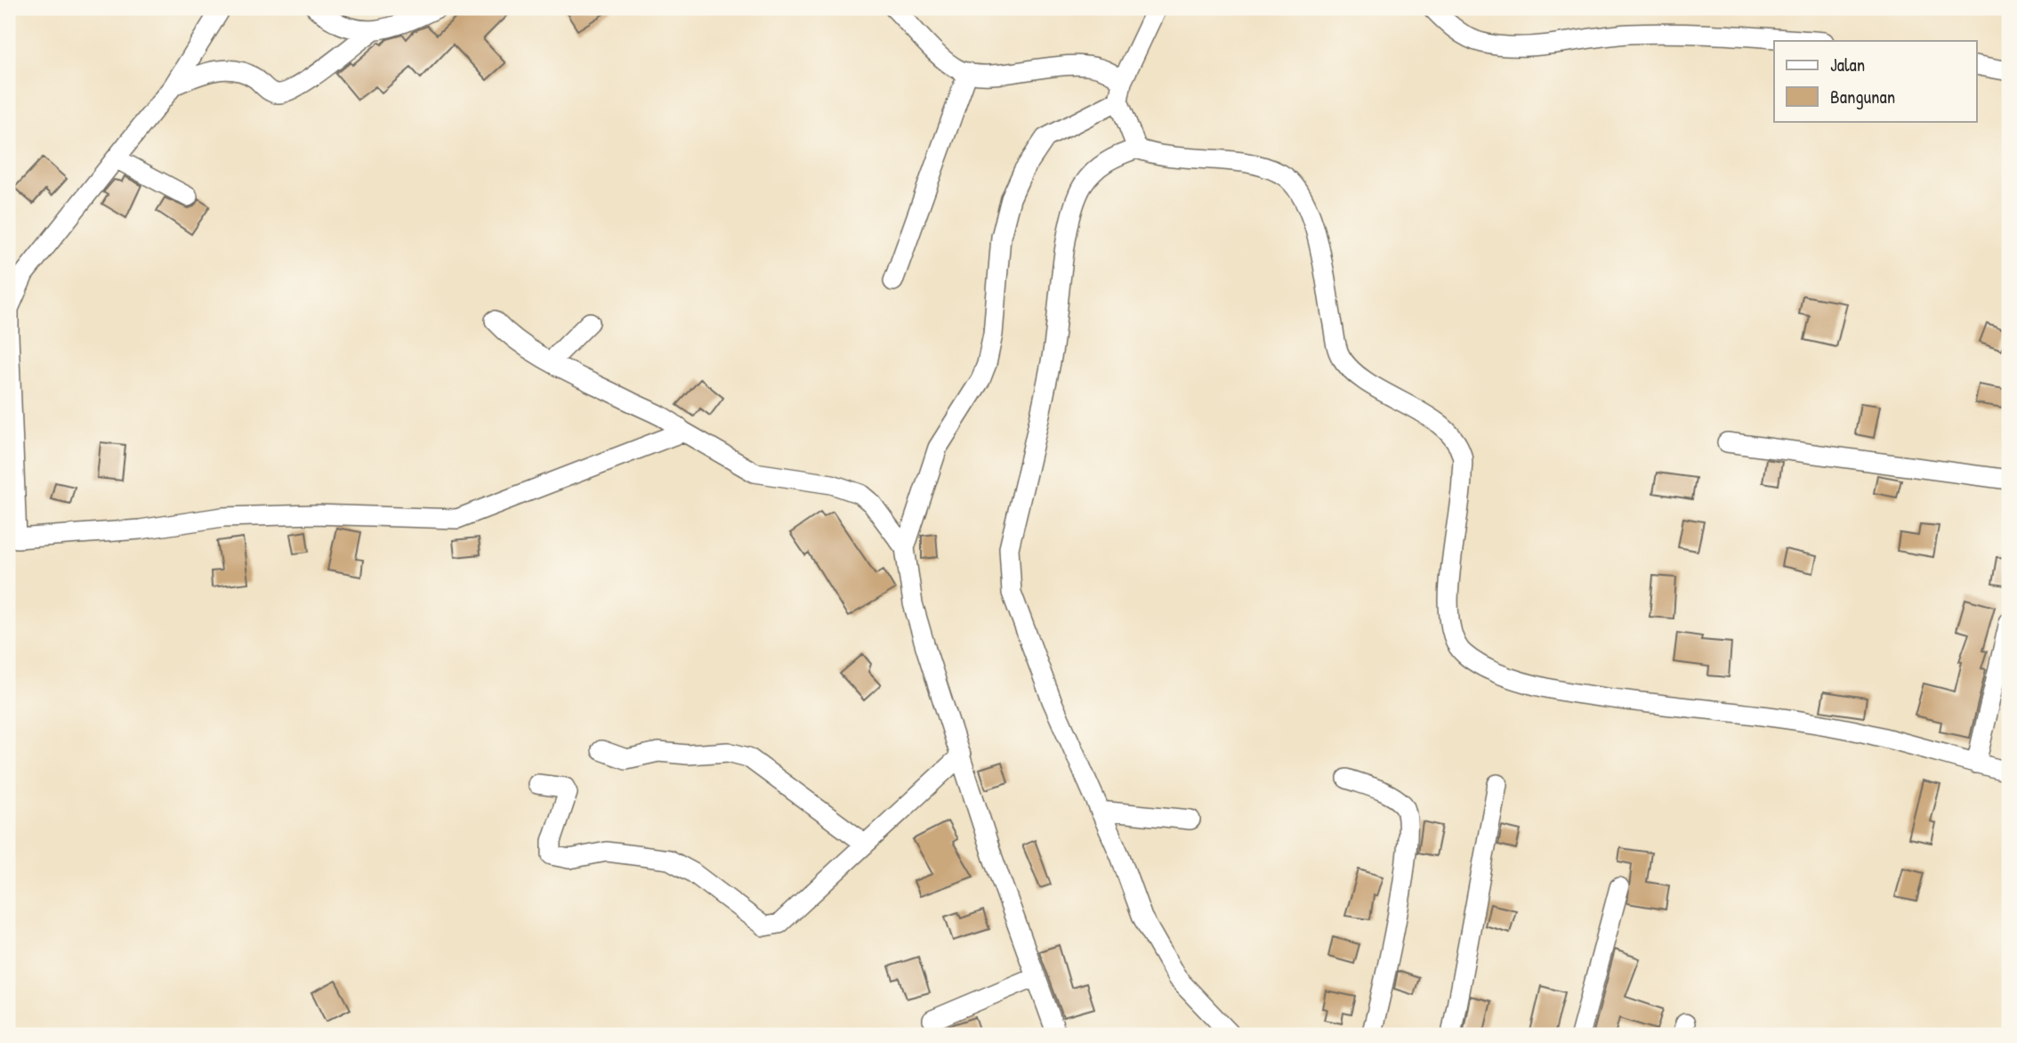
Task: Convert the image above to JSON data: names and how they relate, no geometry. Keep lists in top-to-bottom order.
{
  "legend": ["Jalan", "Bangunan"]
}
